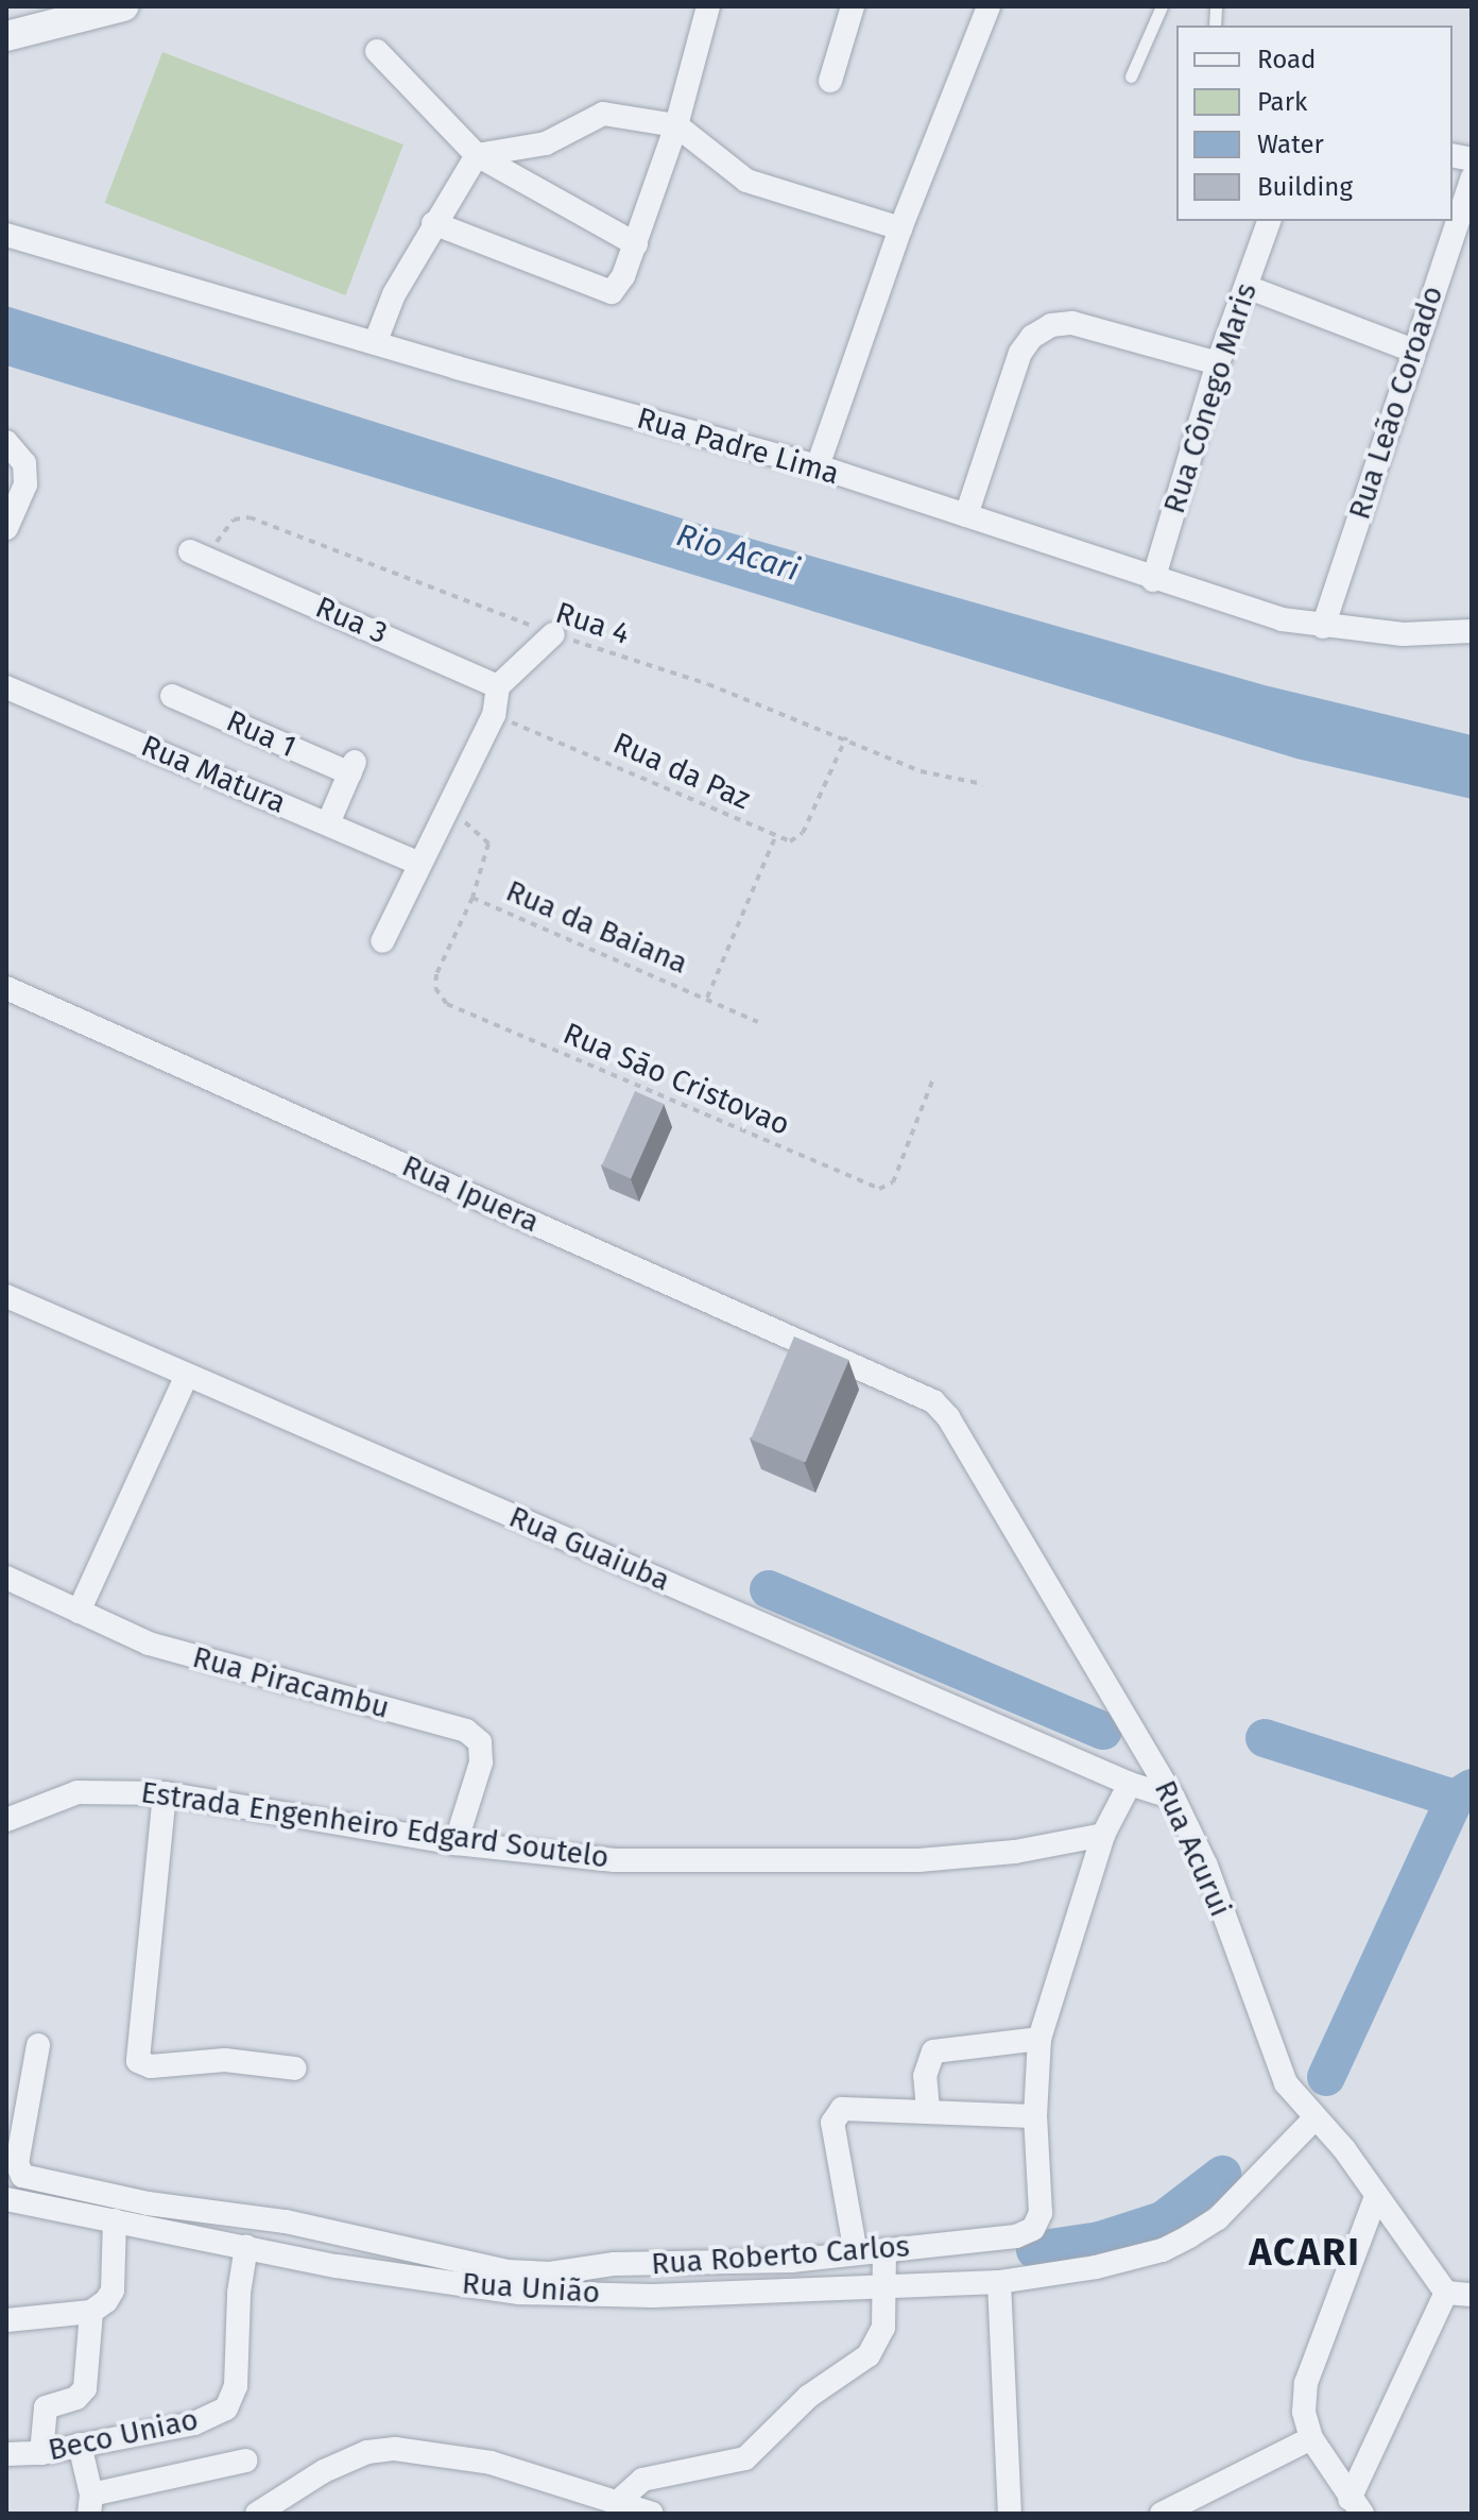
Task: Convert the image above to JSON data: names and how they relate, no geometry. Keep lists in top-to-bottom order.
{
  "streets": {
    "street": [
      "Rua Cônego Maris",
      "Rua Leão Coroado",
      "Rua Padre Lima",
      "Rua 3",
      "Rua 1",
      "Rua Matura",
      "Rua Ipuera",
      "Rua Guaiuba",
      "Rua Piracambu",
      "Estrada Engenheiro Edgard Soutelo",
      "Rua Acurui",
      "Rua Roberto Carlos",
      "Rua União",
      "Beco Uniao"
    ],
    "path": [
      "Rua 4",
      "Rua da Paz",
      "Rua da Baiana",
      "Rua Sāo Cristovao"
    ]
  },
  "crossings": [
    ["Rua Cônego Maris", "Rua Padre Lima"],
    ["Rua Leão Coroado", "Rua Padre Lima"],
    ["Rua 3", "Rua 4"],
    ["Rua 3", "Rua da Paz"],
    ["Rua 4", "Rua da Paz"],
    ["Rua 1", "Rua Matura"],
    ["Rua da Baiana", "Rua Sāo Cristovao"],
    ["Rua Ipuera", "Rua Acurui"],
    ["Rua Guaiuba", "Rua Acurui"],
    ["Rua Guaiuba", "Rua Roberto Carlos"],
    ["Rua Piracambu", "Estrada Engenheiro Edgard Soutelo"],
    ["Estrada Engenheiro Edgard Soutelo", "Rua Roberto Carlos"],
    ["Rua Acurui", "Rua União"],
    ["Rua Roberto Carlos", "Rua União"],
    ["Rua União", "Beco Uniao"]
  ],
  "districts": ["ACARI"],
  "water": ["Rio Acari"],
  "legend": [
    "Road",
    "Park",
    "Water",
    "Building"
  ]
}
